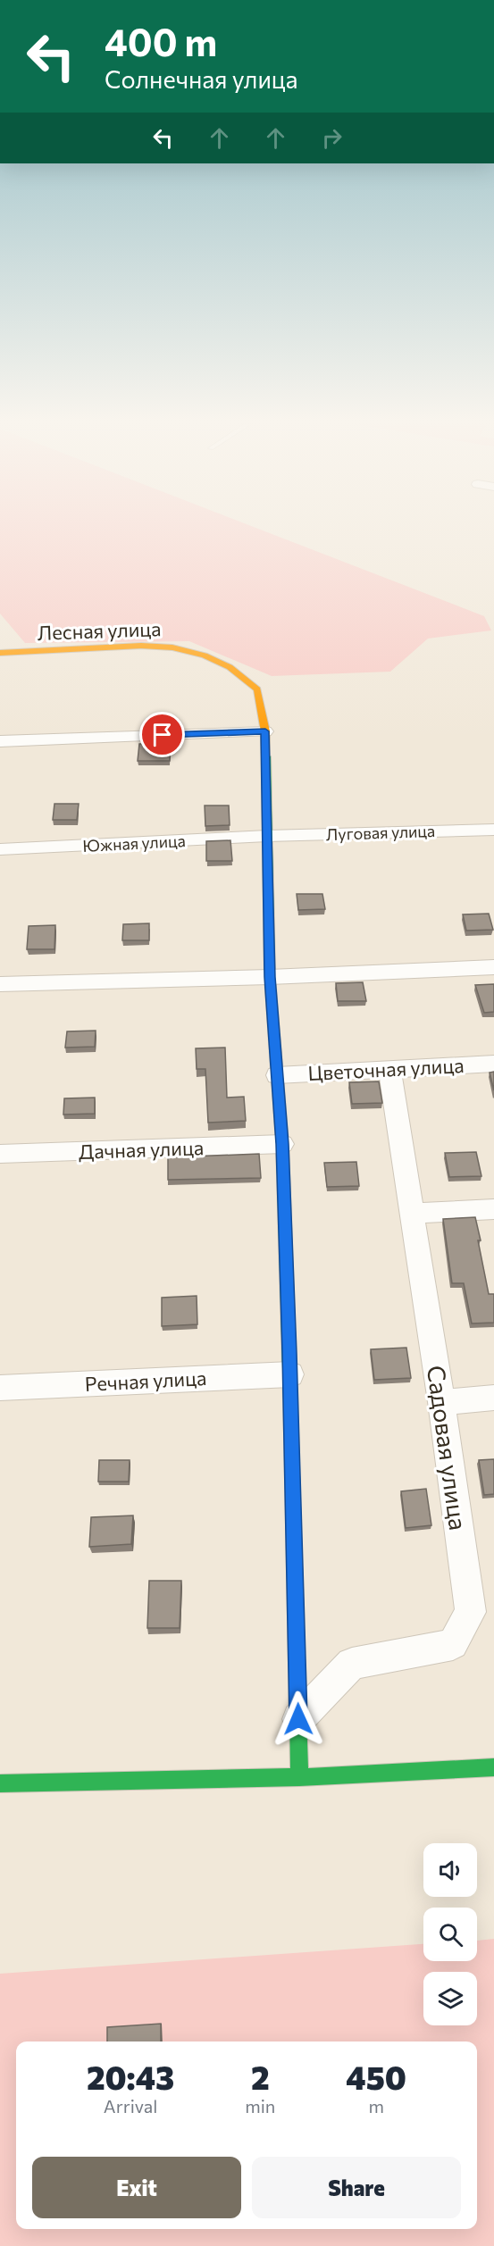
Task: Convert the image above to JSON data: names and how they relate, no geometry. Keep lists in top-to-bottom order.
{
  "streets": {
    "street": [
      "Лесная улица",
      "Луговая улица",
      "Южная улица",
      "Цветочная улица",
      "Дачная улица",
      "Речная улица",
      "Садовая улица"
    ]
  },
  "crossings": [
    ["Лесная улица", "Луговая улица"],
    ["Лесная улица", "Южная улица"],
    ["Лесная улица", "Цветочная улица"],
    ["Лесная улица", "Дачная улица"],
    ["Лесная улица", "Речная улица"],
    ["Лесная улица", "Садовая улица"],
    ["Луговая улица", "Южная улица"],
    ["Цветочная улица", "Садовая улица"]
  ],
  "page": {
    "turn": ["400 m", "Солнечная улица"],
    "eta": [
      "20:43",
      "Arrival",
      "2",
      "min",
      "450",
      "m"
    ],
    "buttons": ["Exit", "Share"]
  }
}
